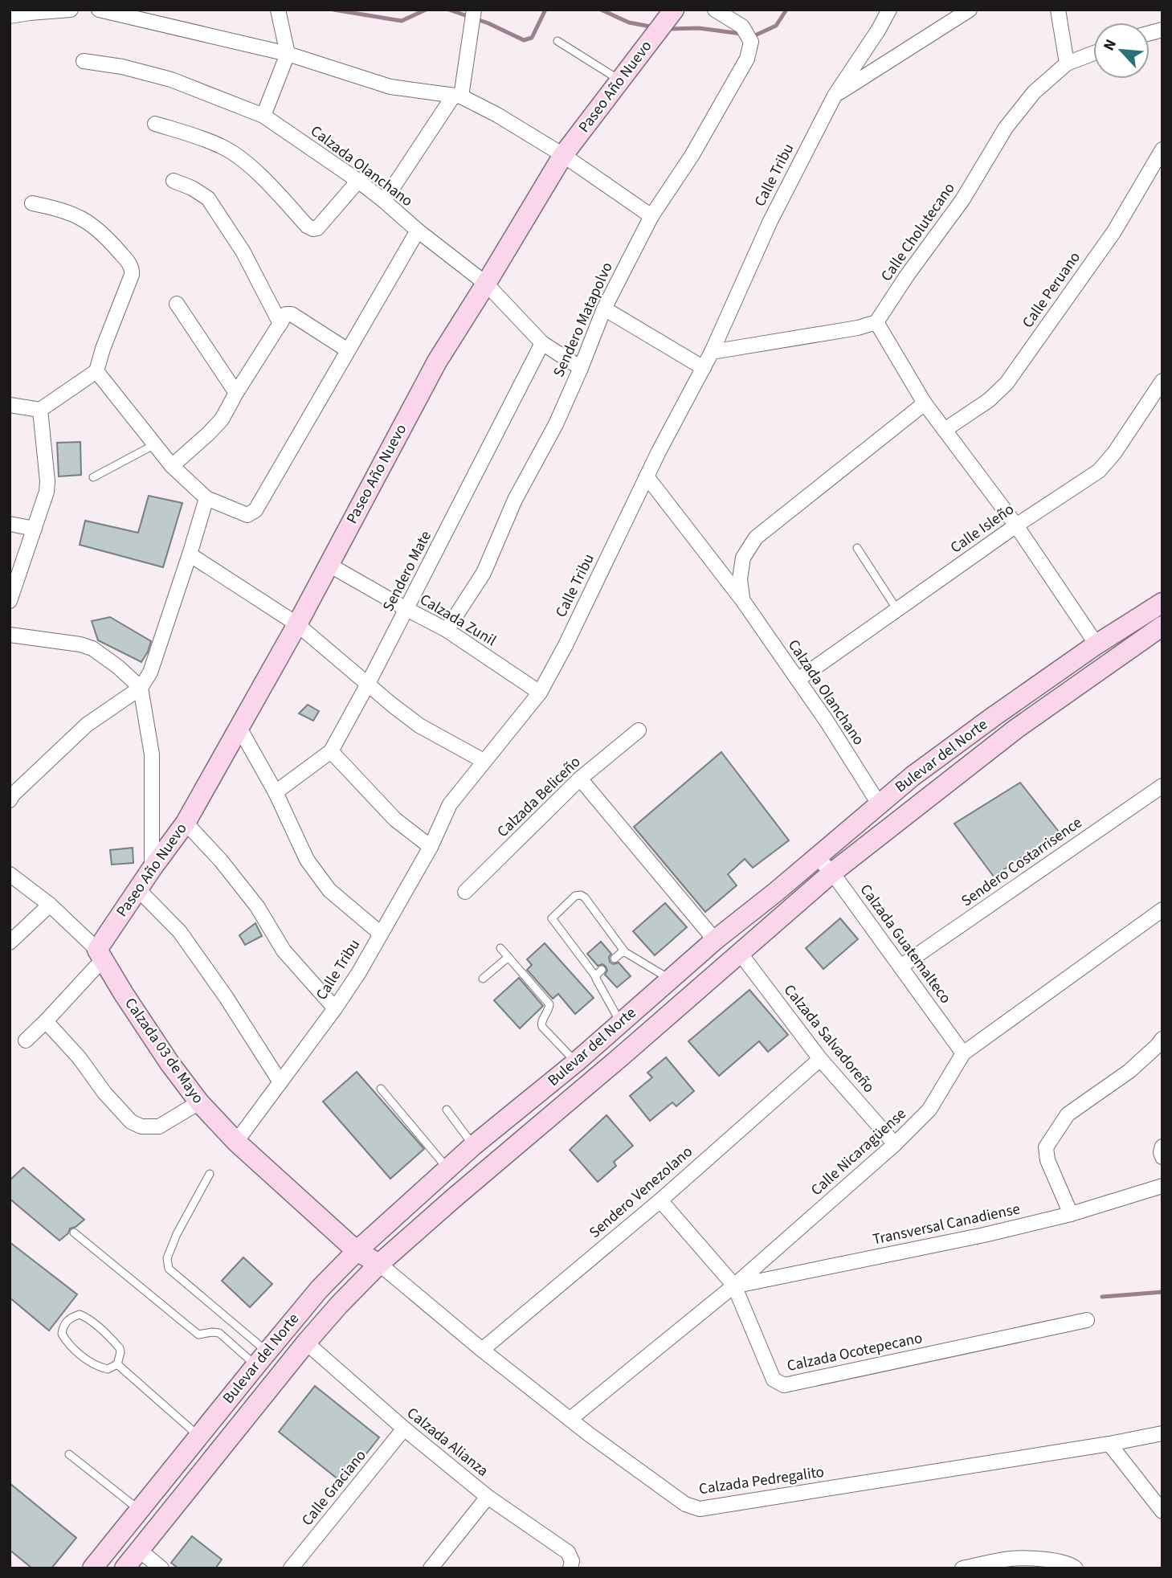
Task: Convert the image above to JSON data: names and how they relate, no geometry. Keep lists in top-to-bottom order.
{
  "streets": {
    "main road": ["Paseo Año Nuevo", "Bulevar del Norte", "Calzada 03 de Mayo"],
    "street": [
      "Calzada Olanchano",
      "Calle Tribu",
      "Calle Cholutecano",
      "Calle Peruano",
      "Sendero Matapolvo",
      "Calle Isleño",
      "Sendero Mate",
      "Calzada Zunil",
      "Calzada Beliceño",
      "Sendero Costarrisence",
      "Calzada Guatemalteco",
      "Calzada Salvadoreño",
      "Calle Nicaragüense",
      "Sendero Venezolano",
      "Transversal Canadiense",
      "Calzada Ocotepecano",
      "Calzada Alianza",
      "Calzada Pedregalito",
      "Calle Graciano"
    ]
  },
  "crossings": [
    ["Paseo Año Nuevo", "Calzada Olanchano"],
    ["Paseo Año Nuevo", "Calzada Zunil"],
    ["Paseo Año Nuevo", "Calzada 03 de Mayo"],
    ["Calzada Olanchano", "Calle Tribu"],
    ["Calzada Olanchano", "Sendero Matapolvo"],
    ["Calzada Olanchano", "Calle Isleño"],
    ["Calzada Olanchano", "Sendero Mate"],
    ["Calzada Olanchano", "Bulevar del Norte"],
    ["Calle Tribu", "Calzada Zunil"],
    ["Calle Tribu", "Calzada 03 de Mayo"],
    ["Sendero Matapolvo", "Calzada Zunil"],
    ["Sendero Mate", "Calzada Zunil"],
    ["Bulevar del Norte", "Calzada Guatemalteco"],
    ["Bulevar del Norte", "Calzada Salvadoreño"],
    ["Bulevar del Norte", "Calzada 03 de Mayo"],
    ["Bulevar del Norte", "Calzada Alianza"],
    ["Bulevar del Norte", "Calzada Pedregalito"],
    ["Sendero Costarrisence", "Calzada Guatemalteco"],
    ["Calzada Guatemalteco", "Calle Nicaragüense"],
    ["Calzada Salvadoreño", "Calle Nicaragüense"],
    ["Calzada Salvadoreño", "Sendero Venezolano"],
    ["Calzada 03 de Mayo", "Calzada Pedregalito"],
    ["Calle Nicaragüense", "Transversal Canadiense"],
    ["Calle Nicaragüense", "Calzada Ocotepecano"],
    ["Calle Nicaragüense", "Calzada Pedregalito"],
    ["Sendero Venezolano", "Calzada Ocotepecano"],
    ["Sendero Venezolano", "Calzada Pedregalito"],
    ["Transversal Canadiense", "Calzada Ocotepecano"],
    ["Calzada Alianza", "Calle Graciano"]
  ],
  "north": "top left"
}
